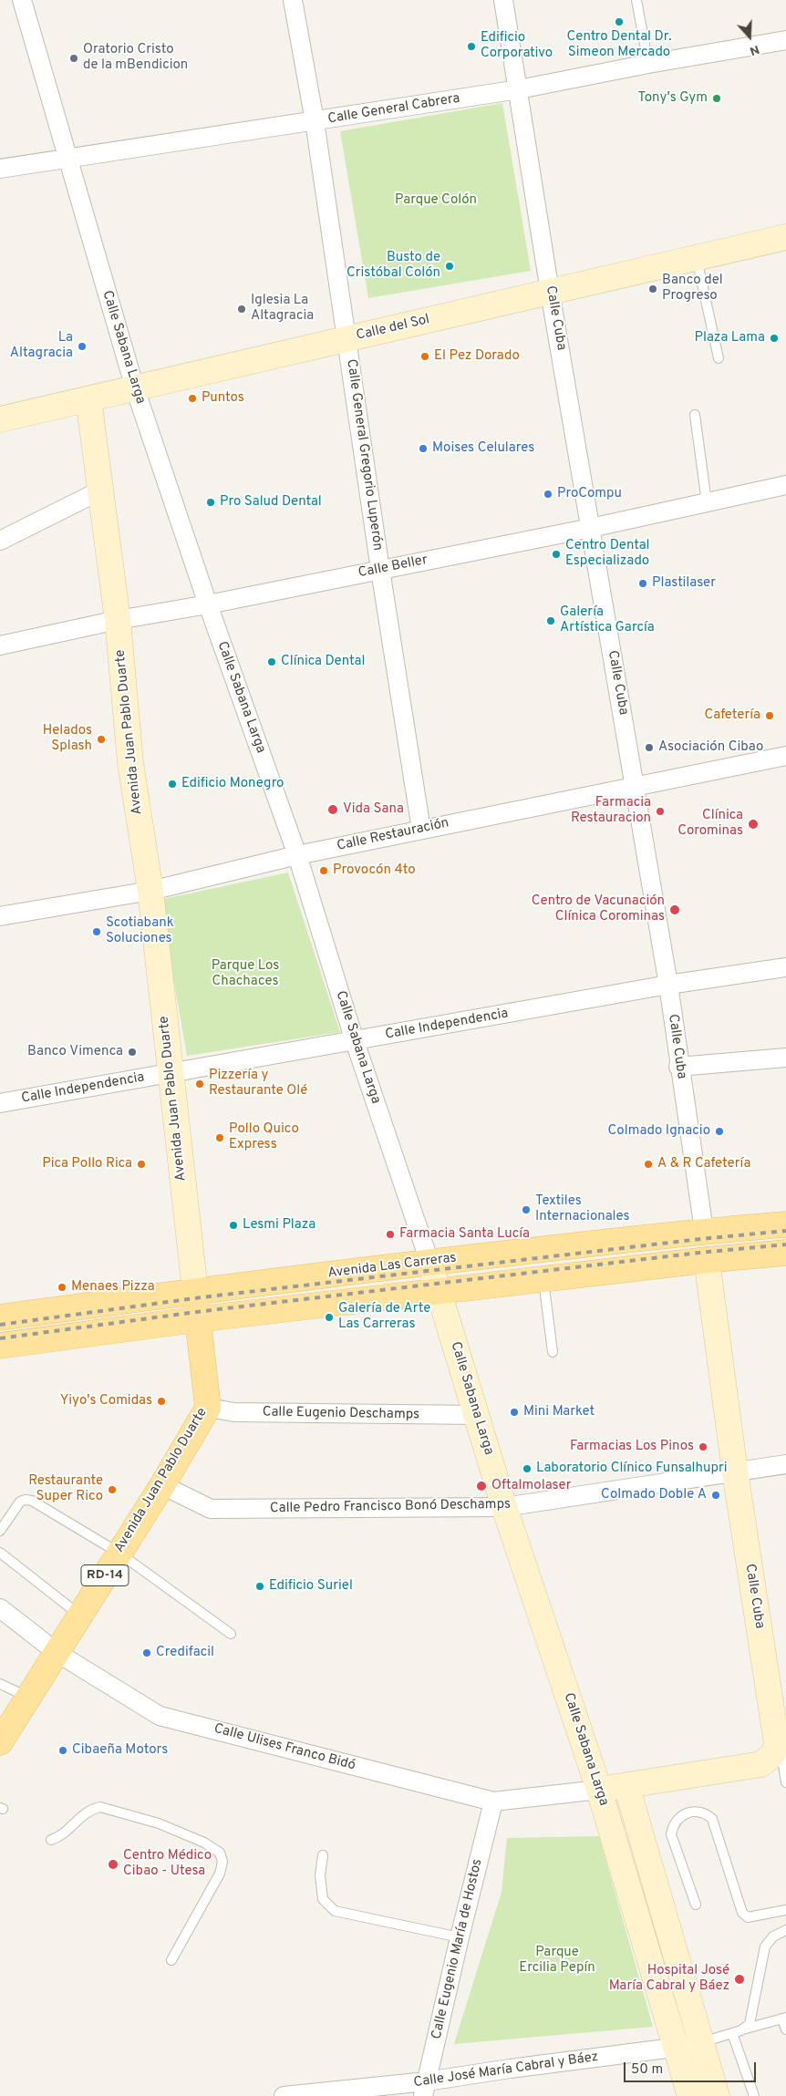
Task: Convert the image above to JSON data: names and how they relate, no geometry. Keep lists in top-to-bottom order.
{
  "streets": {
    "main road": ["Avenida Juan Pablo Duarte", "Avenida Las Carreras", "RD-14"],
    "street": [
      "Calle General Cabrera",
      "Calle Cuba",
      "Calle del Sol",
      "Calle Sabana Larga",
      "Calle General Gregorio Luperón",
      "Calle Beller",
      "Calle Restauración",
      "Calle Independencia",
      "Calle Eugenio Deschamps",
      "Calle Pedro Francisco Bonó Deschamps",
      "Calle Ulises Franco Bidó",
      "Calle Eugenio María de Hostos",
      "Calle José María Cabral y Báez"
    ]
  },
  "crossings": [
    ["Calle General Cabrera", "Calle Cuba"],
    ["Calle General Cabrera", "Calle Sabana Larga"],
    ["Calle General Cabrera", "Calle General Gregorio Luperón"],
    ["Calle Cuba", "Calle del Sol"],
    ["Calle Cuba", "Calle Beller"],
    ["Calle Cuba", "Calle Restauración"],
    ["Calle Cuba", "Calle Independencia"],
    ["Calle Cuba", "Avenida Las Carreras"],
    ["Calle Cuba", "Calle Pedro Francisco Bonó Deschamps"],
    ["Calle del Sol", "Calle Sabana Larga"],
    ["Calle del Sol", "Calle General Gregorio Luperón"],
    ["Calle del Sol", "Avenida Juan Pablo Duarte"],
    ["Calle Sabana Larga", "Calle Beller"],
    ["Calle Sabana Larga", "Calle Restauración"],
    ["Calle Sabana Larga", "Calle Independencia"],
    ["Calle Sabana Larga", "Avenida Las Carreras"],
    ["Calle Sabana Larga", "Calle Eugenio Deschamps"],
    ["Calle Sabana Larga", "Calle Pedro Francisco Bonó Deschamps"],
    ["Calle Sabana Larga", "Calle Ulises Franco Bidó"],
    ["Calle Sabana Larga", "Calle José María Cabral y Báez"],
    ["Calle General Gregorio Luperón", "Calle Beller"],
    ["Calle General Gregorio Luperón", "Calle Restauración"],
    ["Calle Beller", "Avenida Juan Pablo Duarte"],
    ["Avenida Juan Pablo Duarte", "Calle Restauración"],
    ["Avenida Juan Pablo Duarte", "Calle Independencia"],
    ["Avenida Juan Pablo Duarte", "Avenida Las Carreras"],
    ["Avenida Juan Pablo Duarte", "Calle Eugenio Deschamps"],
    ["Avenida Juan Pablo Duarte", "Calle Pedro Francisco Bonó Deschamps"],
    ["Avenida Juan Pablo Duarte", "Calle Ulises Franco Bidó"],
    ["Calle Ulises Franco Bidó", "Calle Eugenio María de Hostos"],
    ["Calle Eugenio María de Hostos", "Calle José María Cabral y Báez"]
  ],
  "parks": ["Parque Colón", "Parque Los Chachaces", "Parque Ercilia Pepín"],
  "places": [
    "Centro Dental Dr. Simeon Mercado",
    "Edificio Corporativo",
    "Oratorio Cristo de la mBendicion",
    "Tony's Gym",
    "Busto de Cristóbal Colón",
    "Banco del Progreso",
    "Iglesia La Altagracia",
    "Plaza Lama",
    "La Altagracia",
    "El Pez Dorado",
    "Puntos",
    "Moises Celulares",
    "ProCompu",
    "Pro Salud Dental",
    "Centro Dental Especializado",
    "Plastilaser",
    "Galería Artística García",
    "Clínica Dental",
    "Cafetería",
    "Helados Splash",
    "Asociación Cibao",
    "Edificio Monegro",
    "Vida Sana",
    "Farmacia Restauracion",
    "Clínica Corominas",
    "Provocón 4to",
    "Centro de Vacunación Clínica Corominas",
    "Scotiabank Soluciones",
    "Banco Vimenca",
    "Pizzería y Restaurante Olé",
    "Colmado Ignacio",
    "Pollo Quico Express",
    "Pica Pollo Rica",
    "A & R Cafetería",
    "Textiles Internacionales",
    "Lesmi Plaza",
    "Farmacia Santa Lucía",
    "Menaes Pizza",
    "Galería de Arte Las Carreras",
    "Yiyo's Comidas",
    "Mini Market",
    "Farmacias Los Pinos",
    "Laboratorio Clínico Funsalhupri",
    "Oftalmolaser",
    "Restaurante Super Rico",
    "Colmado Doble A",
    "Edificio Suriel",
    "Credifacil",
    "Cibaeña Motors",
    "Centro Médico Cibao - Utesa",
    "Hospital José María Cabral y Báez"
  ],
  "scale_bar": "50 m",
  "north": "bottom"
}
